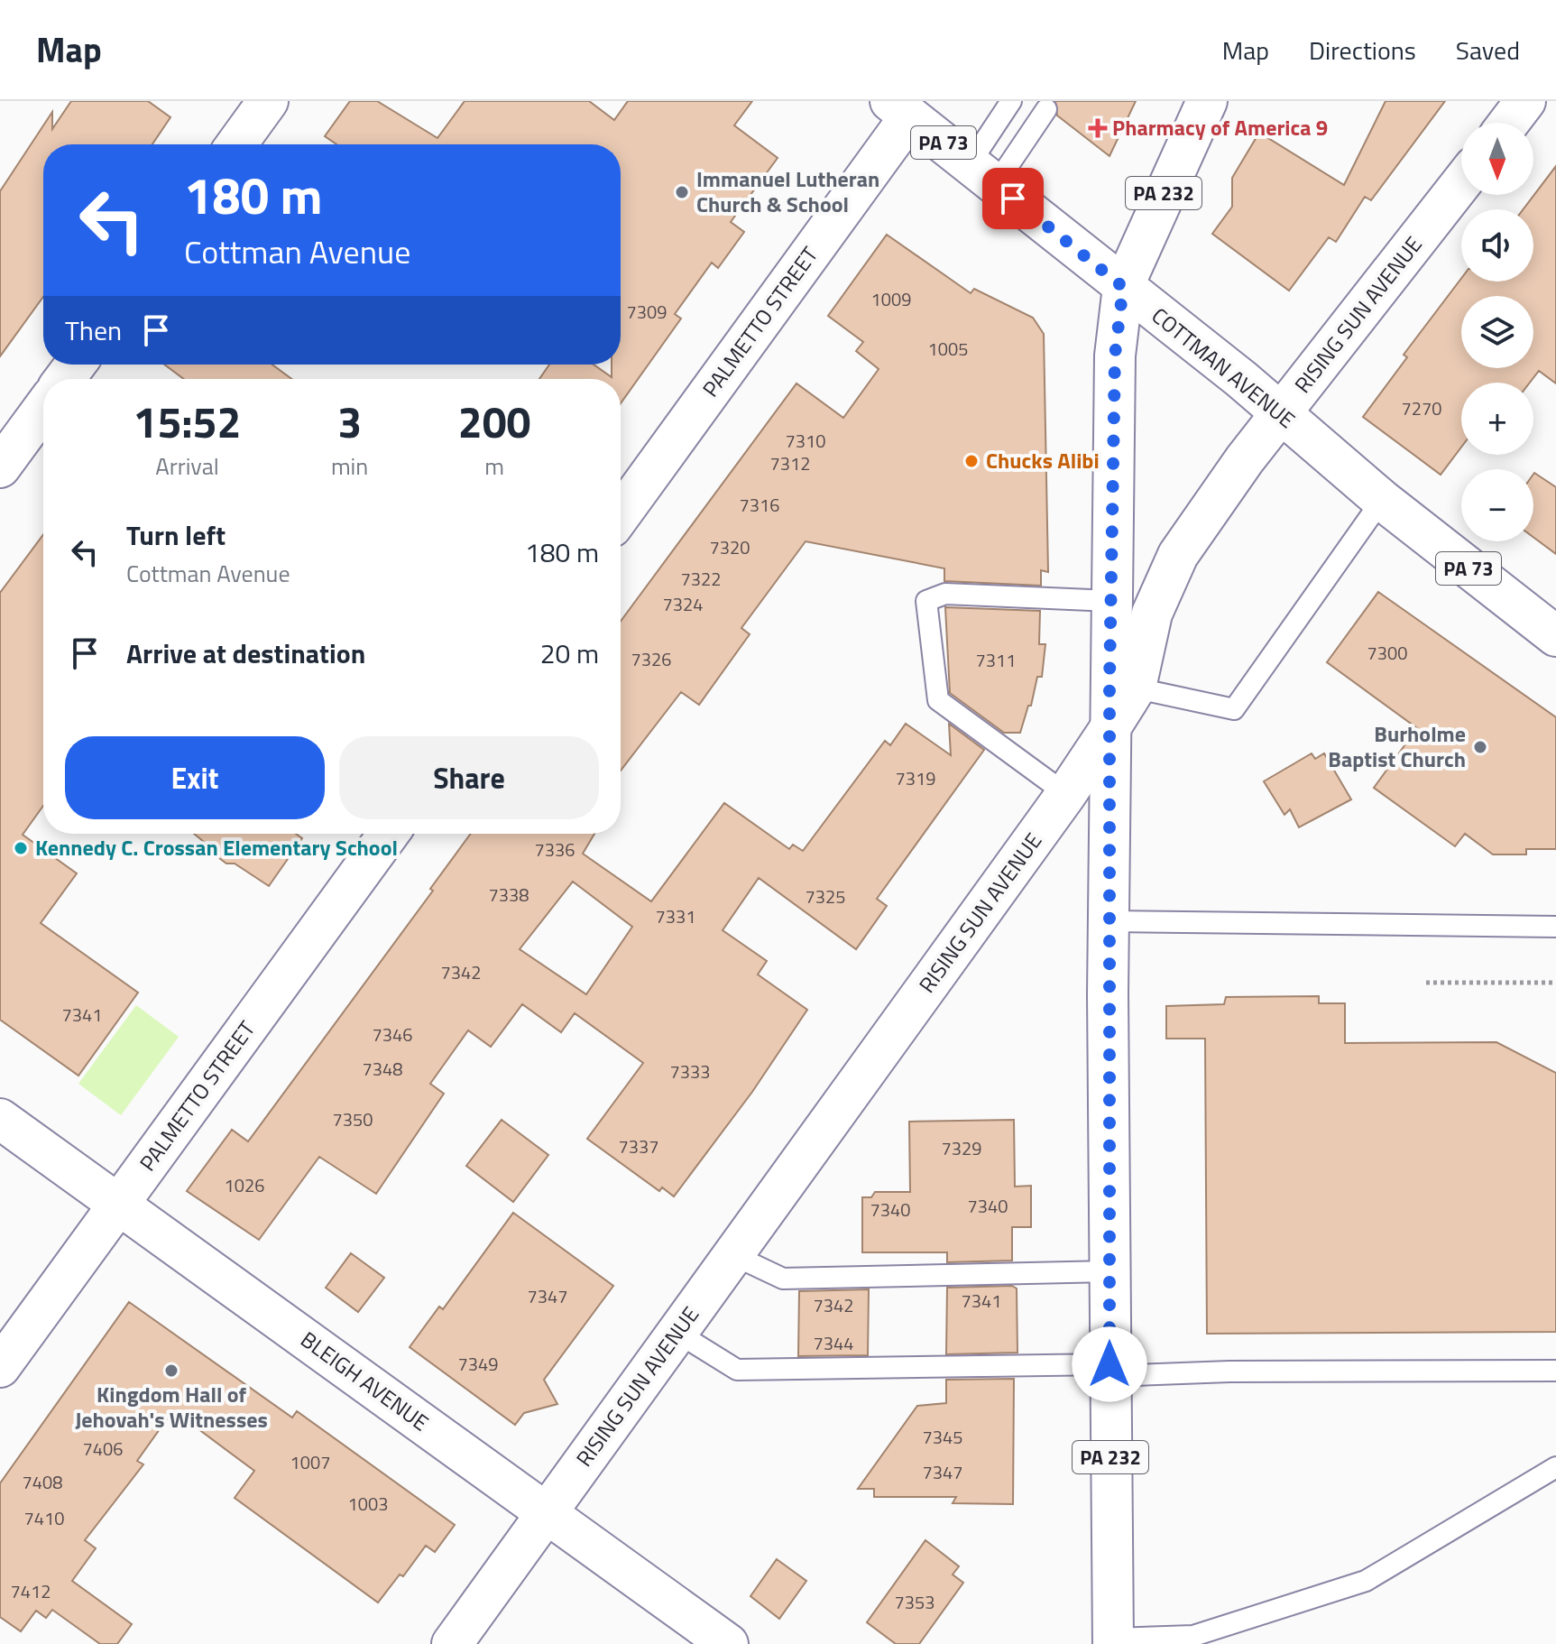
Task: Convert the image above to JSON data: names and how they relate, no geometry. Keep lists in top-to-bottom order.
{
  "streets": {
    "street": [
      "PA 73",
      "PA 232",
      "RISING SUN AVENUE",
      "PALMETTO STREET",
      "COTTMAN AVENUE",
      "BLEIGH AVENUE"
    ]
  },
  "crossings": [
    ["PA 232", "RISING SUN AVENUE"],
    ["PA 232", "COTTMAN AVENUE"],
    ["RISING SUN AVENUE", "COTTMAN AVENUE"],
    ["RISING SUN AVENUE", "BLEIGH AVENUE"],
    ["PALMETTO STREET", "COTTMAN AVENUE"],
    ["PALMETTO STREET", "BLEIGH AVENUE"]
  ],
  "places": {
    "health": ["Pharmacy of America 9"],
    "other": [
      "Immanuel Lutheran Church & School",
      "Chucks Alibi",
      "Burholme Baptist Church",
      "Kennedy C. Crossan Elementary School",
      "Kingdom Hall of Jehovah's Witnesses"
    ]
  },
  "house_numbers": [
    "1009",
    "7309",
    "1005",
    "7270",
    "7310",
    "7312",
    "7316",
    "7320",
    "7322",
    "7324",
    "7300",
    "7326",
    "7311",
    "7319",
    "7336",
    "7338",
    "7325",
    "7331",
    "7342",
    "7341",
    "7346",
    "7348",
    "7333",
    "7350",
    "7337",
    "7329",
    "1026",
    "7340",
    "7340",
    "7347",
    "7341",
    "7342",
    "7344",
    "7349",
    "7345",
    "7406",
    "1007",
    "7347",
    "7408",
    "1003",
    "7410",
    "7412",
    "7353"
  ],
  "north": "bottom",
  "page": {
    "header": "Map",
    "nav": ["Map", "Directions", "Saved"],
    "map_buttons": ["+", "−"],
    "turn": ["180 m", "Cottman Avenue"],
    "then": "Then",
    "eta": [
      "15:52",
      "Arrival",
      "3",
      "min",
      "200",
      "m"
    ],
    "list": [
      {
        "name": "Turn left",
        "note": "Cottman Avenue",
        "value": "180 m"
      },
      {
        "name": "Arrive at destination",
        "value": "20 m"
      }
    ],
    "buttons": ["Exit", "Share"]
  }
}
